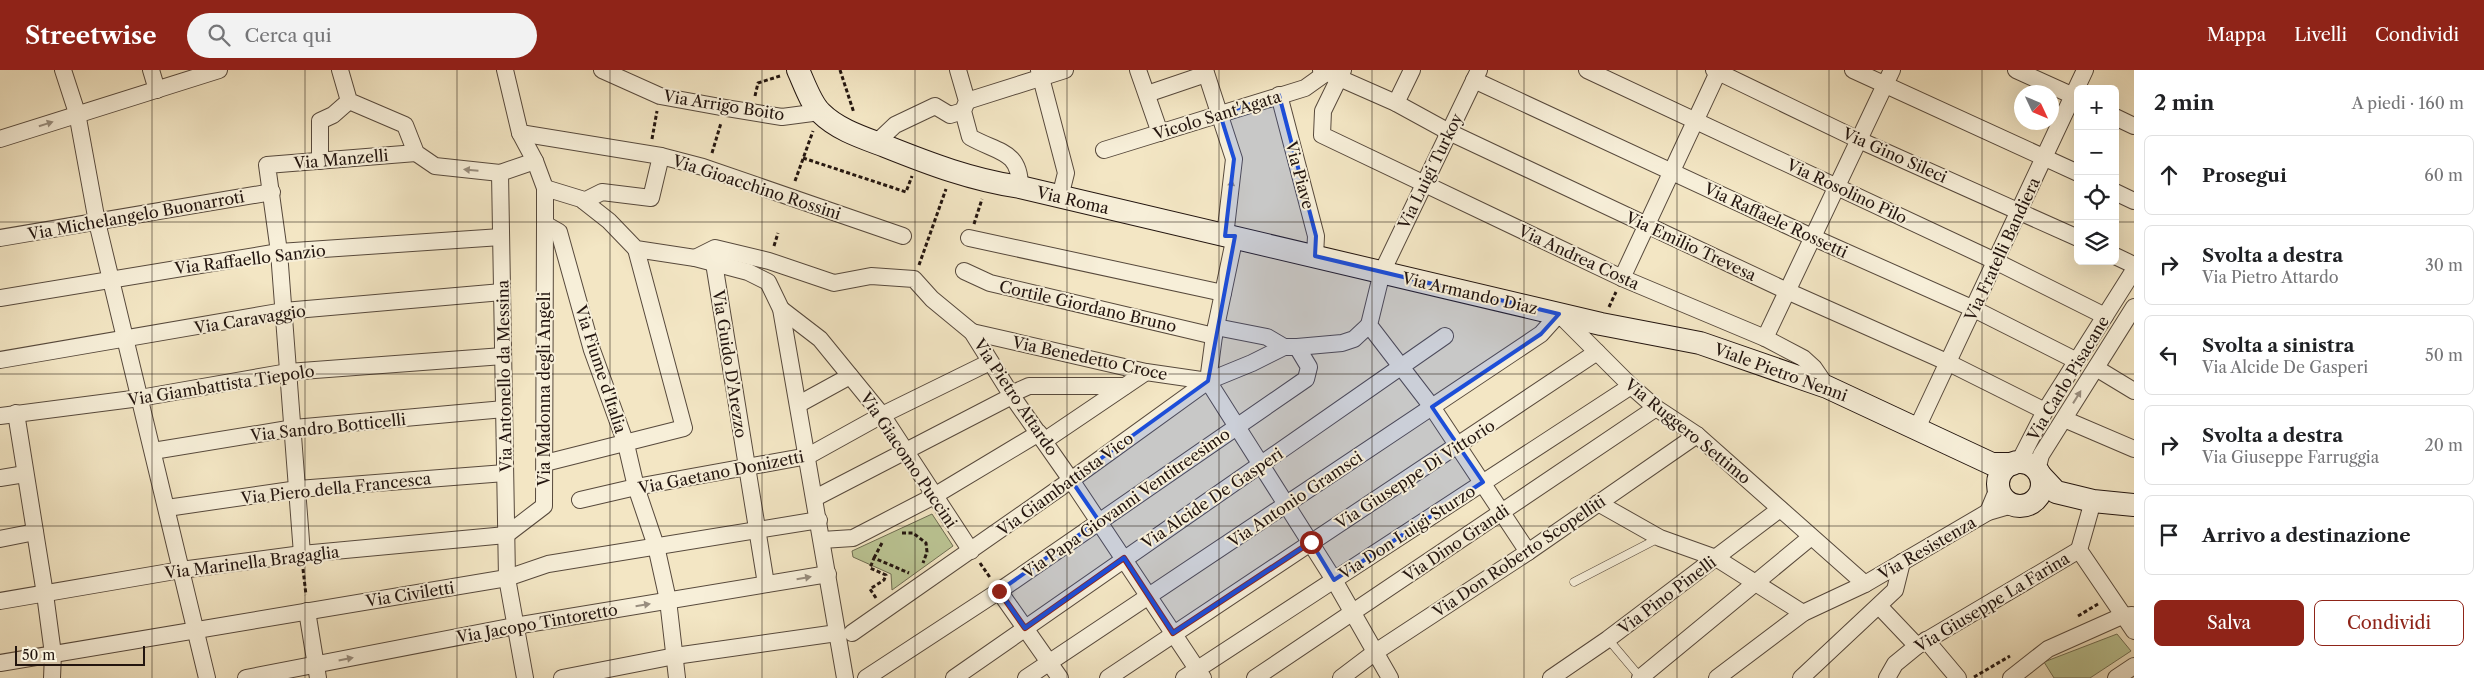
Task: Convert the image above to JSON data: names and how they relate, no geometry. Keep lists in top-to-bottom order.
{
  "streets": {
    "main road": ["Via Roma", "Via Armando Diaz", "Viale Pietro Nenni"],
    "street": [
      "Via Arrigo Boito",
      "Vicolo Sant'Agata",
      "Via Gino Sileci",
      "Via Manzelli",
      "Via Luigi Turkoy",
      "Via Piave",
      "Via Gioacchino Rossini",
      "Via Rosolino Pilo",
      "Via Michelangelo Buonarroti",
      "Via Raffaele Rossetti",
      "Via Emilio Trevesa",
      "Via Fratelli Bandiera",
      "Via Andrea Costa",
      "Via Raffaello Sanzio",
      "Cortile Giordano Bruno",
      "Via Caravaggio",
      "Via Benedetto Croce",
      "Via Guido D'Arezzo",
      "Via Fiume d'Italia",
      "Via Antonello da Messina",
      "Via Carlo Pisacane",
      "Via Giambattista Tiepolo",
      "Via Madonna degli Angeli",
      "Via Pietro Attardo",
      "Via Sandro Botticelli",
      "Via Ruggero Settimo",
      "Via Giacomo Puccini",
      "Via Gaetano Donizetti",
      "Via Giuseppe Di Vittorio",
      "Via Giambattista Vico",
      "Via Piero della Francesca",
      "Via Alcide De Gasperi",
      "Via Antonio Gramsci",
      "Via Papa Giovanni Ventitreesimo",
      "Via Don Luigi Sturzo",
      "Via Dino Grandi",
      "Via Resistenza",
      "Via Don Roberto Scopelliti",
      "Via Marinella Bragaglia",
      "Via Civiletti",
      "Via Pino Pinelli",
      "Via Giuseppe La Farina",
      "Via Jacopo Tintoretto"
    ]
  },
  "crossings": [
    ["Via Arrigo Boito", "Via Roma"],
    ["Vicolo Sant'Agata", "Via Piave"],
    ["Vicolo Sant'Agata", "Via Emilio Trevesa"],
    ["Vicolo Sant'Agata", "Via Andrea Costa"],
    ["Via Gino Sileci", "Via Fratelli Bandiera"],
    ["Via Manzelli", "Via Michelangelo Buonarroti"],
    ["Via Luigi Turkoy", "Via Roma"],
    ["Via Luigi Turkoy", "Via Raffaele Rossetti"],
    ["Via Luigi Turkoy", "Via Emilio Trevesa"],
    ["Via Luigi Turkoy", "Via Andrea Costa"],
    ["Via Luigi Turkoy", "Via Armando Diaz"],
    ["Via Luigi Turkoy", "Via Giambattista Vico"],
    ["Via Piave", "Via Roma"],
    ["Via Rosolino Pilo", "Via Fratelli Bandiera"],
    ["Via Rosolino Pilo", "Via Carlo Pisacane"],
    ["Via Roma", "Via Armando Diaz"],
    ["Via Raffaele Rossetti", "Via Fratelli Bandiera"],
    ["Via Raffaele Rossetti", "Via Carlo Pisacane"],
    ["Via Emilio Trevesa", "Via Fratelli Bandiera"],
    ["Via Emilio Trevesa", "Via Andrea Costa"],
    ["Via Emilio Trevesa", "Via Carlo Pisacane"],
    ["Via Fratelli Bandiera", "Viale Pietro Nenni"],
    ["Via Andrea Costa", "Viale Pietro Nenni"],
    ["Via Raffaello Sanzio", "Via Antonello da Messina"],
    ["Via Armando Diaz", "Viale Pietro Nenni"],
    ["Via Armando Diaz", "Via Ruggero Settimo"],
    ["Via Armando Diaz", "Via Antonio Gramsci"],
    ["Via Caravaggio", "Via Antonello da Messina"],
    ["Via Benedetto Croce", "Via Pietro Attardo"],
    ["Via Benedetto Croce", "Via Giambattista Vico"],
    ["Via Guido D'Arezzo", "Via Gaetano Donizetti"],
    ["Via Guido D'Arezzo", "Via Civiletti"],
    ["Via Guido D'Arezzo", "Via Jacopo Tintoretto"],
    ["Via Fiume d'Italia", "Via Madonna degli Angeli"],
    ["Via Fiume d'Italia", "Via Gaetano Donizetti"],
    ["Via Fiume d'Italia", "Via Civiletti"],
    ["Via Fiume d'Italia", "Via Jacopo Tintoretto"],
    ["Viale Pietro Nenni", "Via Carlo Pisacane"],
    ["Viale Pietro Nenni", "Via Ruggero Settimo"],
    ["Viale Pietro Nenni", "Via Antonio Gramsci"],
    ["Viale Pietro Nenni", "Via Resistenza"],
    ["Via Antonello da Messina", "Via Giambattista Tiepolo"],
    ["Via Antonello da Messina", "Via Madonna degli Angeli"],
    ["Via Antonello da Messina", "Via Sandro Botticelli"],
    ["Via Antonello da Messina", "Via Piero della Francesca"],
    ["Via Antonello da Messina", "Via Marinella Bragaglia"],
    ["Via Antonello da Messina", "Via Civiletti"],
    ["Via Antonello da Messina", "Via Jacopo Tintoretto"],
    ["Via Carlo Pisacane", "Via Resistenza"],
    ["Via Madonna degli Angeli", "Via Marinella Bragaglia"],
    ["Via Pietro Attardo", "Via Gaetano Donizetti"],
    ["Via Pietro Attardo", "Via Giuseppe Di Vittorio"],
    ["Via Pietro Attardo", "Via Giambattista Vico"],
    ["Via Pietro Attardo", "Via Alcide De Gasperi"],
    ["Via Pietro Attardo", "Via Antonio Gramsci"],
    ["Via Pietro Attardo", "Via Papa Giovanni Ventitreesimo"],
    ["Via Pietro Attardo", "Via Don Luigi Sturzo"],
    ["Via Ruggero Settimo", "Via Giuseppe Di Vittorio"],
    ["Via Ruggero Settimo", "Via Antonio Gramsci"],
    ["Via Ruggero Settimo", "Via Don Luigi Sturzo"],
    ["Via Ruggero Settimo", "Via Dino Grandi"],
    ["Via Ruggero Settimo", "Via Resistenza"],
    ["Via Ruggero Settimo", "Via Don Roberto Scopelliti"],
    ["Via Ruggero Settimo", "Via Pino Pinelli"],
    ["Via Giacomo Puccini", "Via Gaetano Donizetti"],
    ["Via Giacomo Puccini", "Via Giambattista Vico"],
    ["Via Giambattista Vico", "Via Papa Giovanni Ventitreesimo"]
  ],
  "scale_bar": "50 m",
  "north": "bottom right",
  "page": {
    "header": "Streetwise",
    "search": "Cerca qui",
    "nav": ["Mappa", "Livelli", "Condividi"],
    "heading": ["2 min", "A piedi · 160 m"],
    "map_buttons": ["+", "−"],
    "list": [
      ["Prosegui", "60 m"],
      ["Svolta a destra", "Via Pietro Attardo", "30 m"],
      ["Svolta a sinistra", "Via Alcide De Gasperi", "50 m"],
      ["Svolta a destra", "Via Giuseppe Farruggia", "20 m"],
      "Arrivo a destinazione"
    ],
    "buttons": ["Salva", "Condividi"],
    "scale": "50 m"
  }
}
